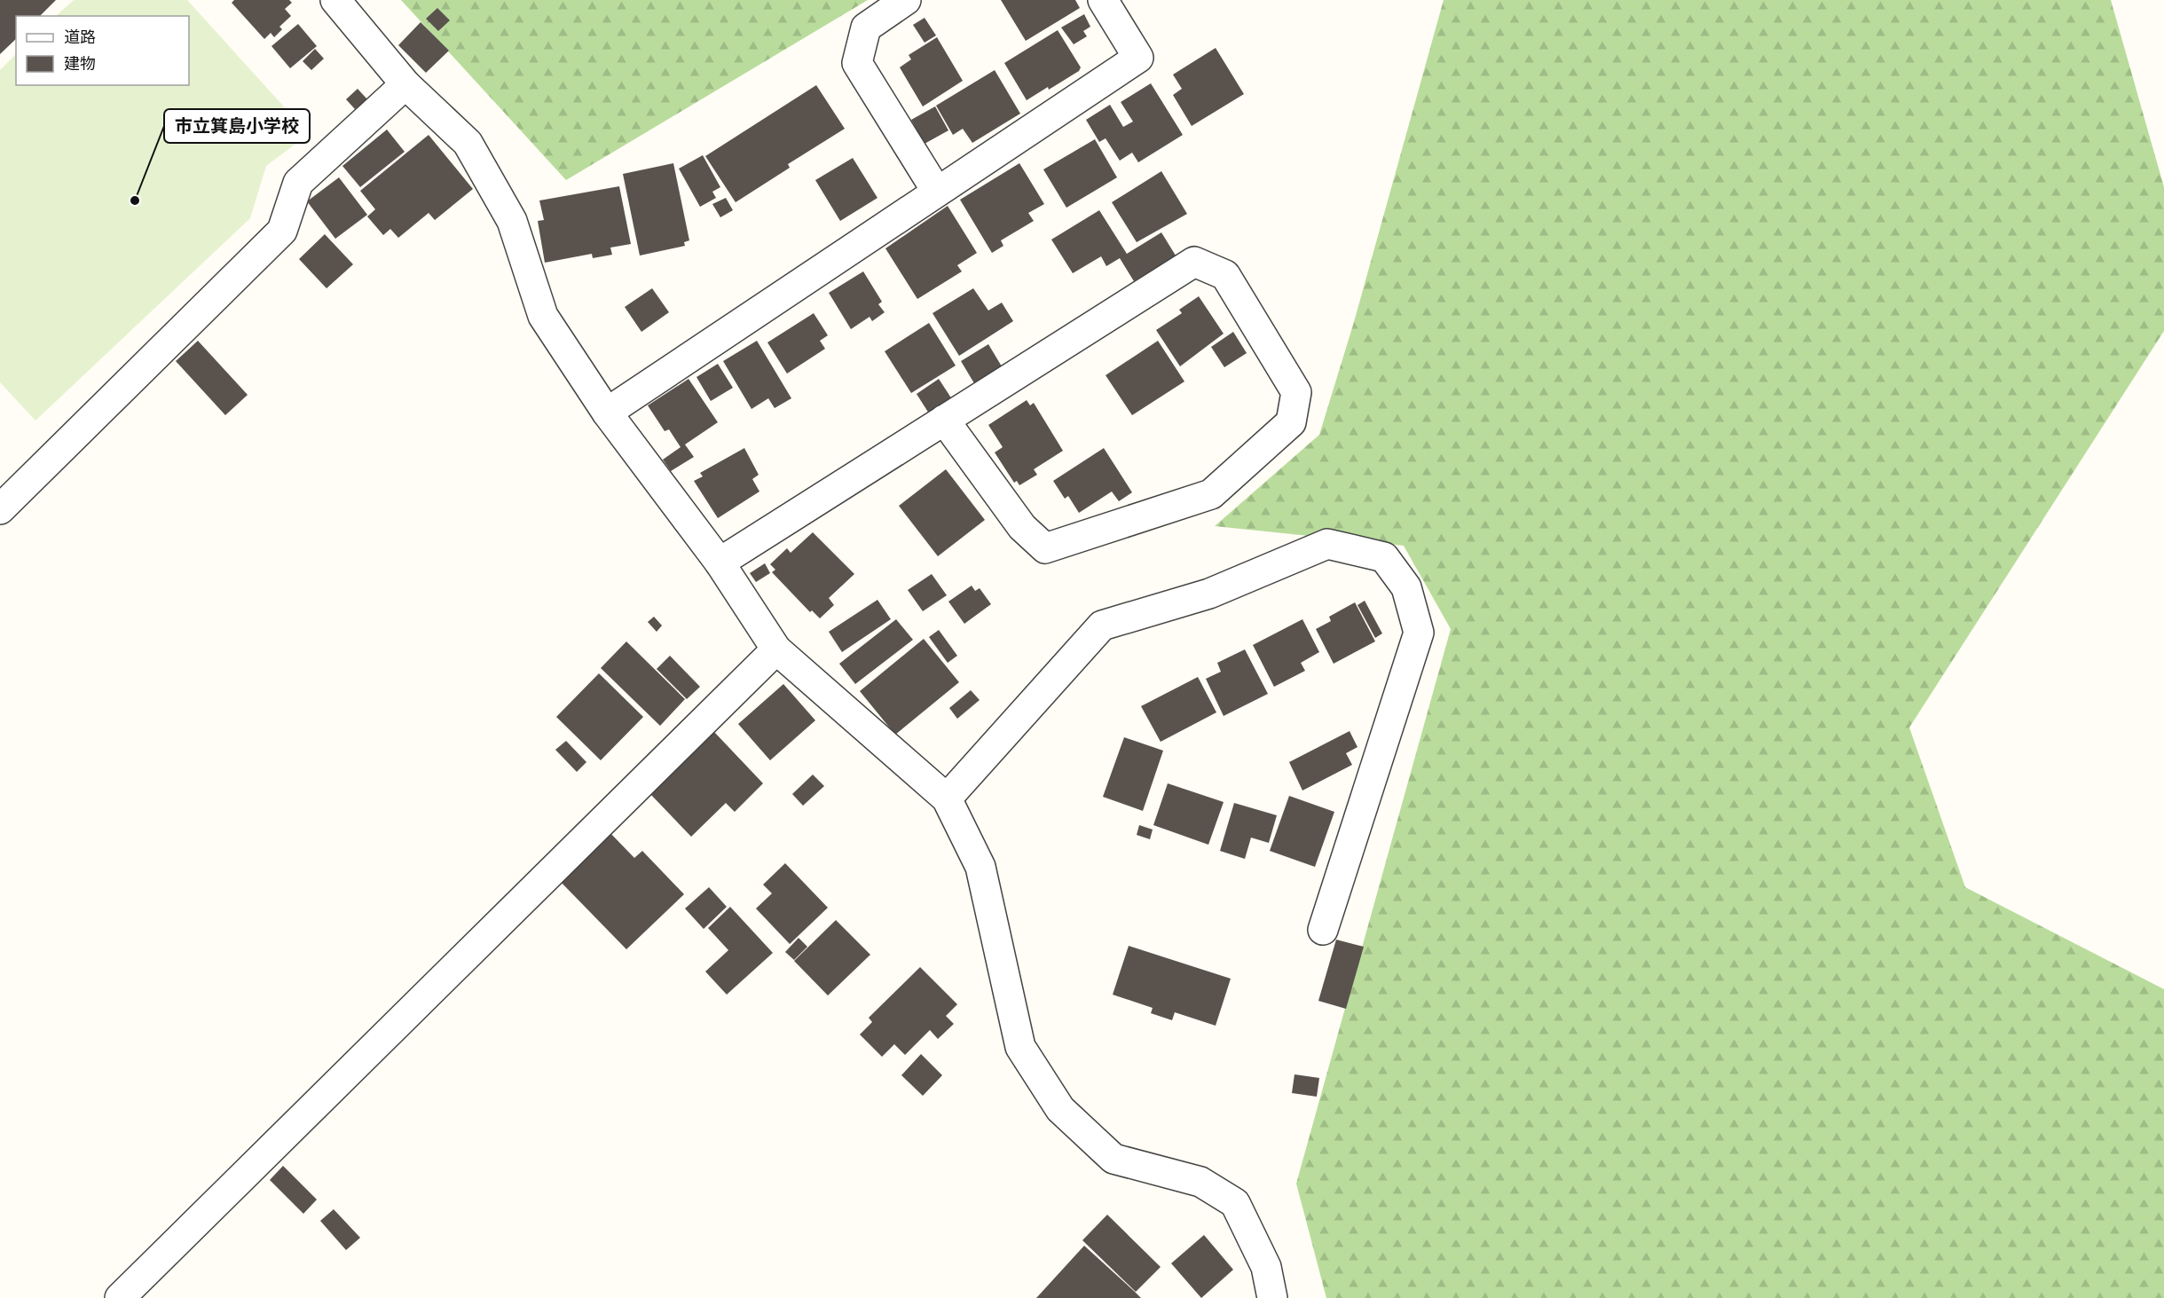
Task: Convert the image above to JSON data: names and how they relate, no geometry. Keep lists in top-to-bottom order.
{
  "places": ["市立箕島小学校"],
  "legend": ["道路", "建物"]
}
